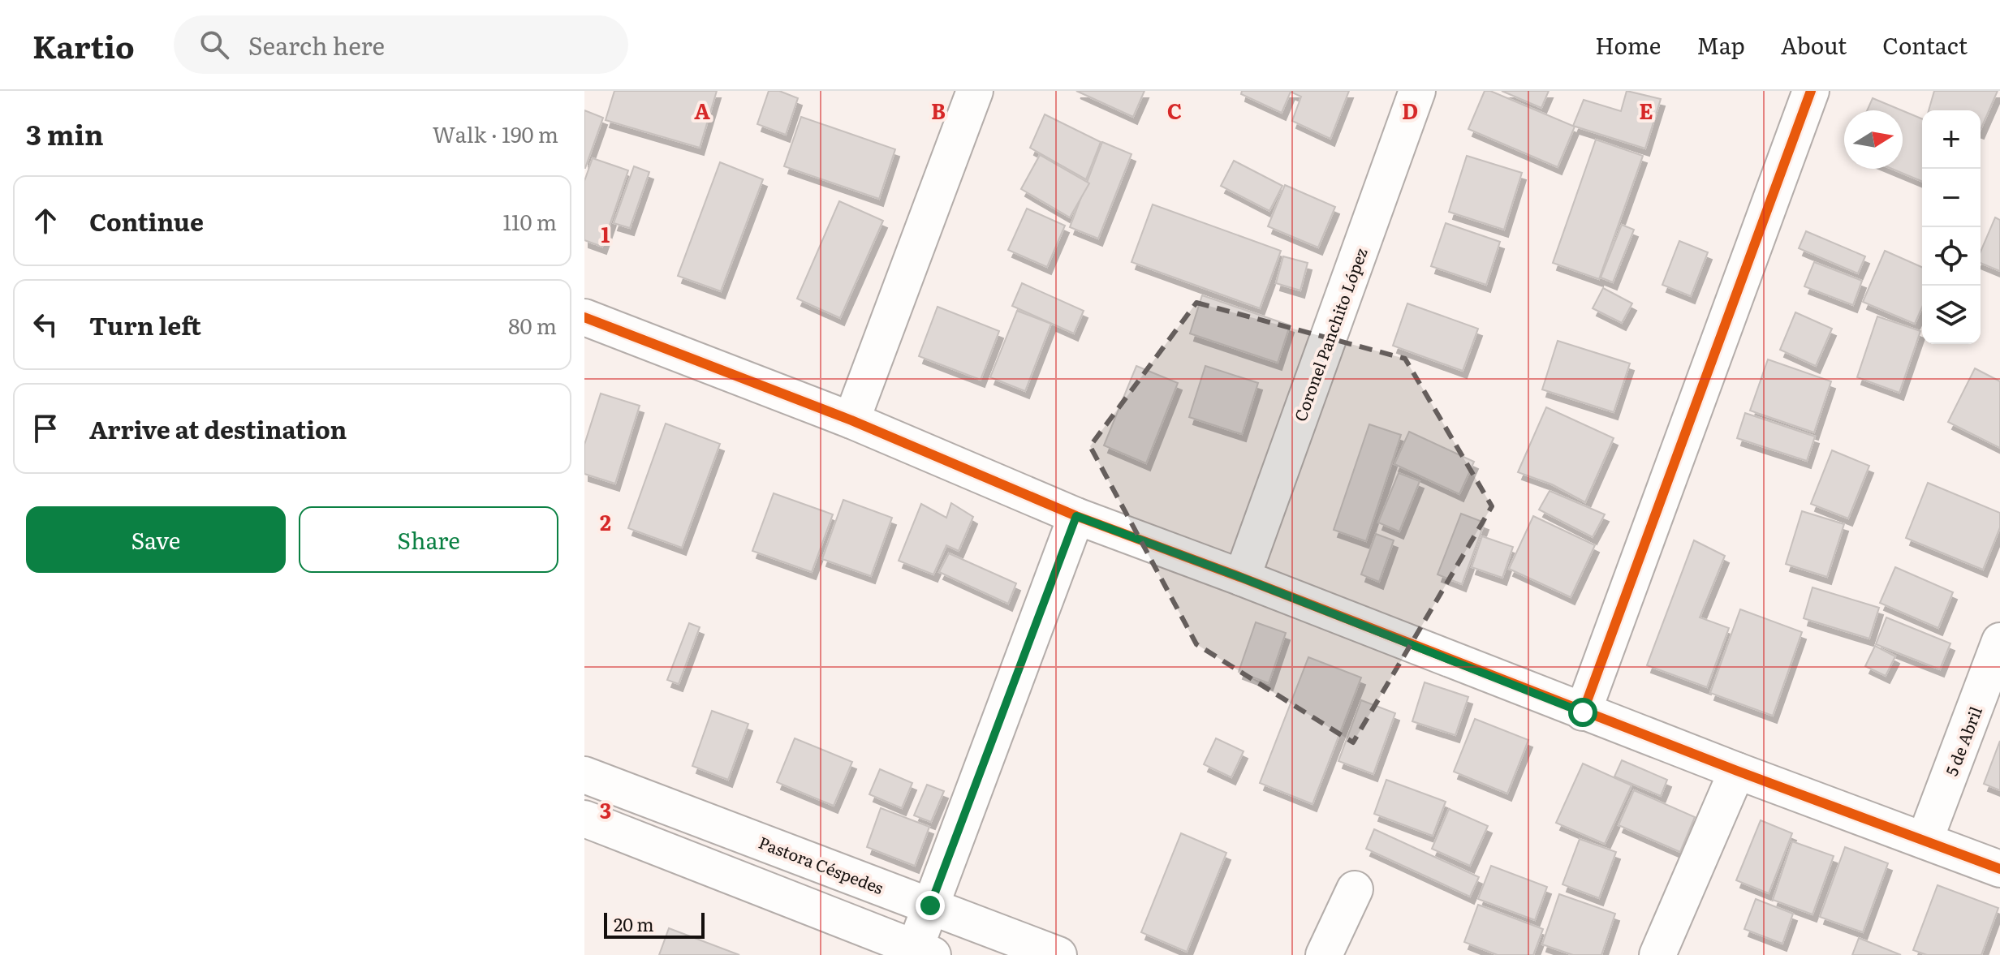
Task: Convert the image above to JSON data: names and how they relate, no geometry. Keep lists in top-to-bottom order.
{
  "streets": {
    "street": ["Coronel Panchito López", "5 de Abril", "Pastora Céspedes"]
  },
  "scale_bar": "20 m",
  "north": "right",
  "page": {
    "header": "Kartio",
    "search": "Search here",
    "nav": [
      "Home",
      "Map",
      "About",
      "Contact"
    ],
    "heading": ["3 min", "Walk · 190 m"],
    "map_buttons": ["+", "−"],
    "list": [
      ["Continue", "110 m"],
      ["Turn left", "80 m"],
      "Arrive at destination"
    ],
    "buttons": ["Save", "Share"],
    "scale": "20 m"
  },
  "grid": {
    "columns": [
      "A",
      "B",
      "C",
      "D",
      "E"
    ],
    "rows": ["1", "2", "3"]
  }
}
